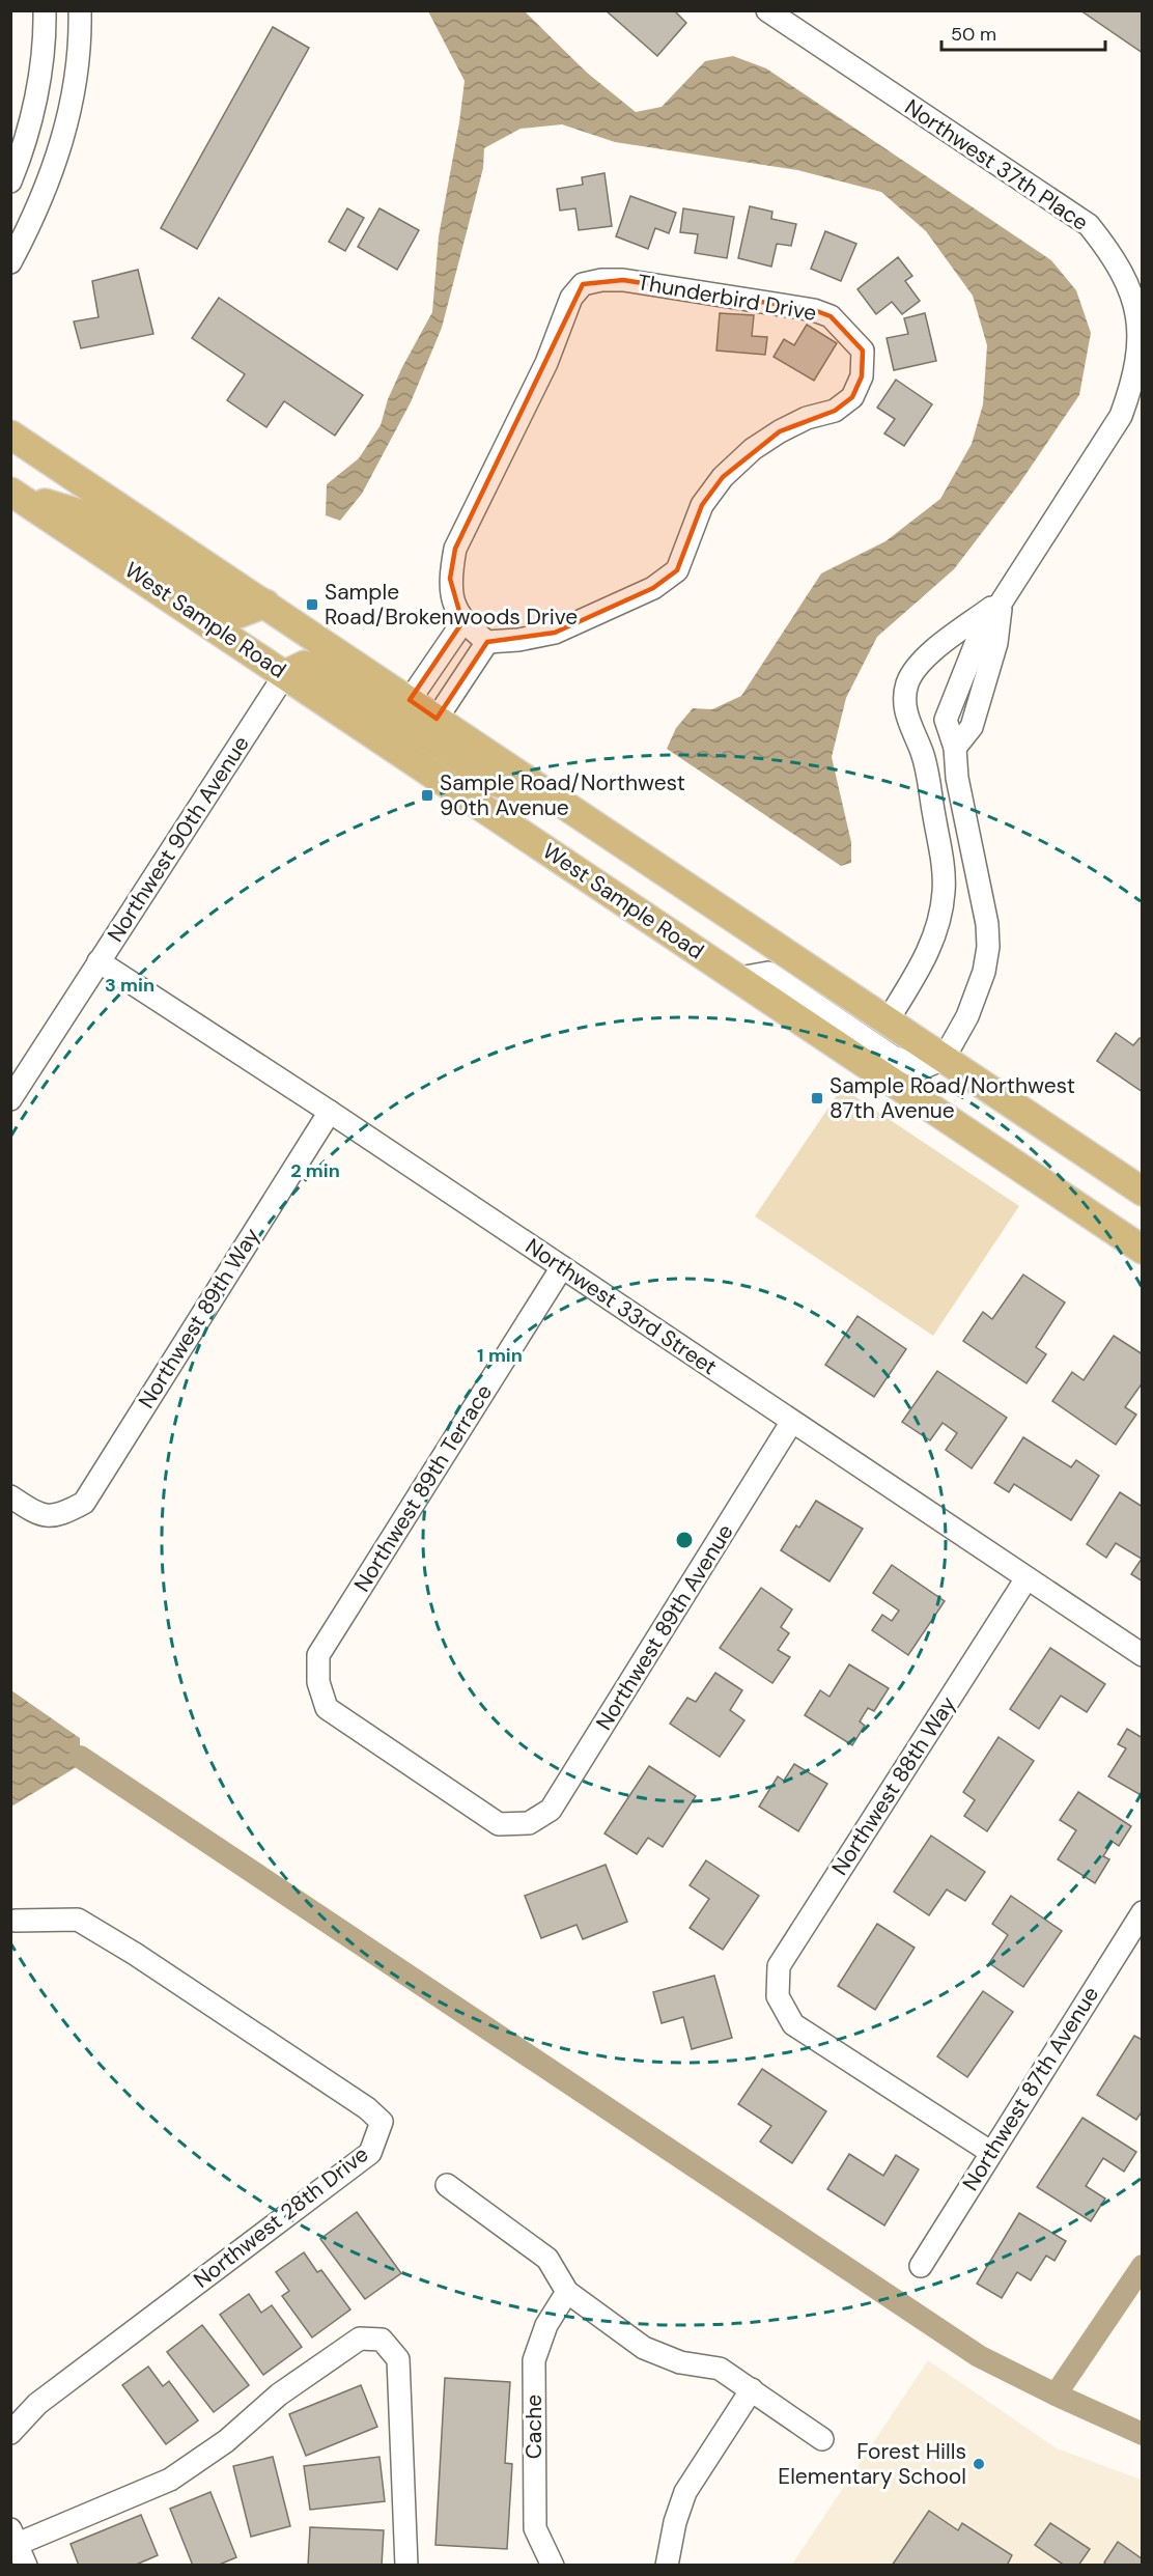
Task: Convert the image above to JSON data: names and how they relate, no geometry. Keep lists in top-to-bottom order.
{
  "streets": {
    "main road": ["West Sample Road"],
    "street": [
      "Northwest 37th Place",
      "Thunderbird Drive",
      "Northwest 90th Avenue",
      "Northwest 33rd Street",
      "Northwest 89th Way",
      "Northwest 89th Terrace",
      "Northwest 89th Avenue",
      "Northwest 88th Way",
      "Northwest 87th Avenue",
      "Northwest 28th Drive",
      "Cache"
    ]
  },
  "crossings": [
    ["West Sample Road", "Northwest 90th Avenue"],
    ["Northwest 90th Avenue", "Northwest 33rd Street"],
    ["Northwest 33rd Street", "Northwest 89th Way"],
    ["Northwest 33rd Street", "Northwest 89th Terrace"],
    ["Northwest 33rd Street", "Northwest 89th Avenue"],
    ["Northwest 33rd Street", "Northwest 88th Way"],
    ["Northwest 89th Terrace", "Northwest 89th Avenue"],
    ["Northwest 88th Way", "Northwest 87th Avenue"]
  ],
  "places": {
    "transit": ["Sample Road/Brokenwoods Drive", "Sample Road/Northwest 90th Avenue", "Sample Road/Northwest 87th Avenue"],
    "other": ["Forest Hills Elementary School"]
  },
  "scale_bar": "50 m",
  "rings": ["3 min", "2 min", "1 min"]
}
